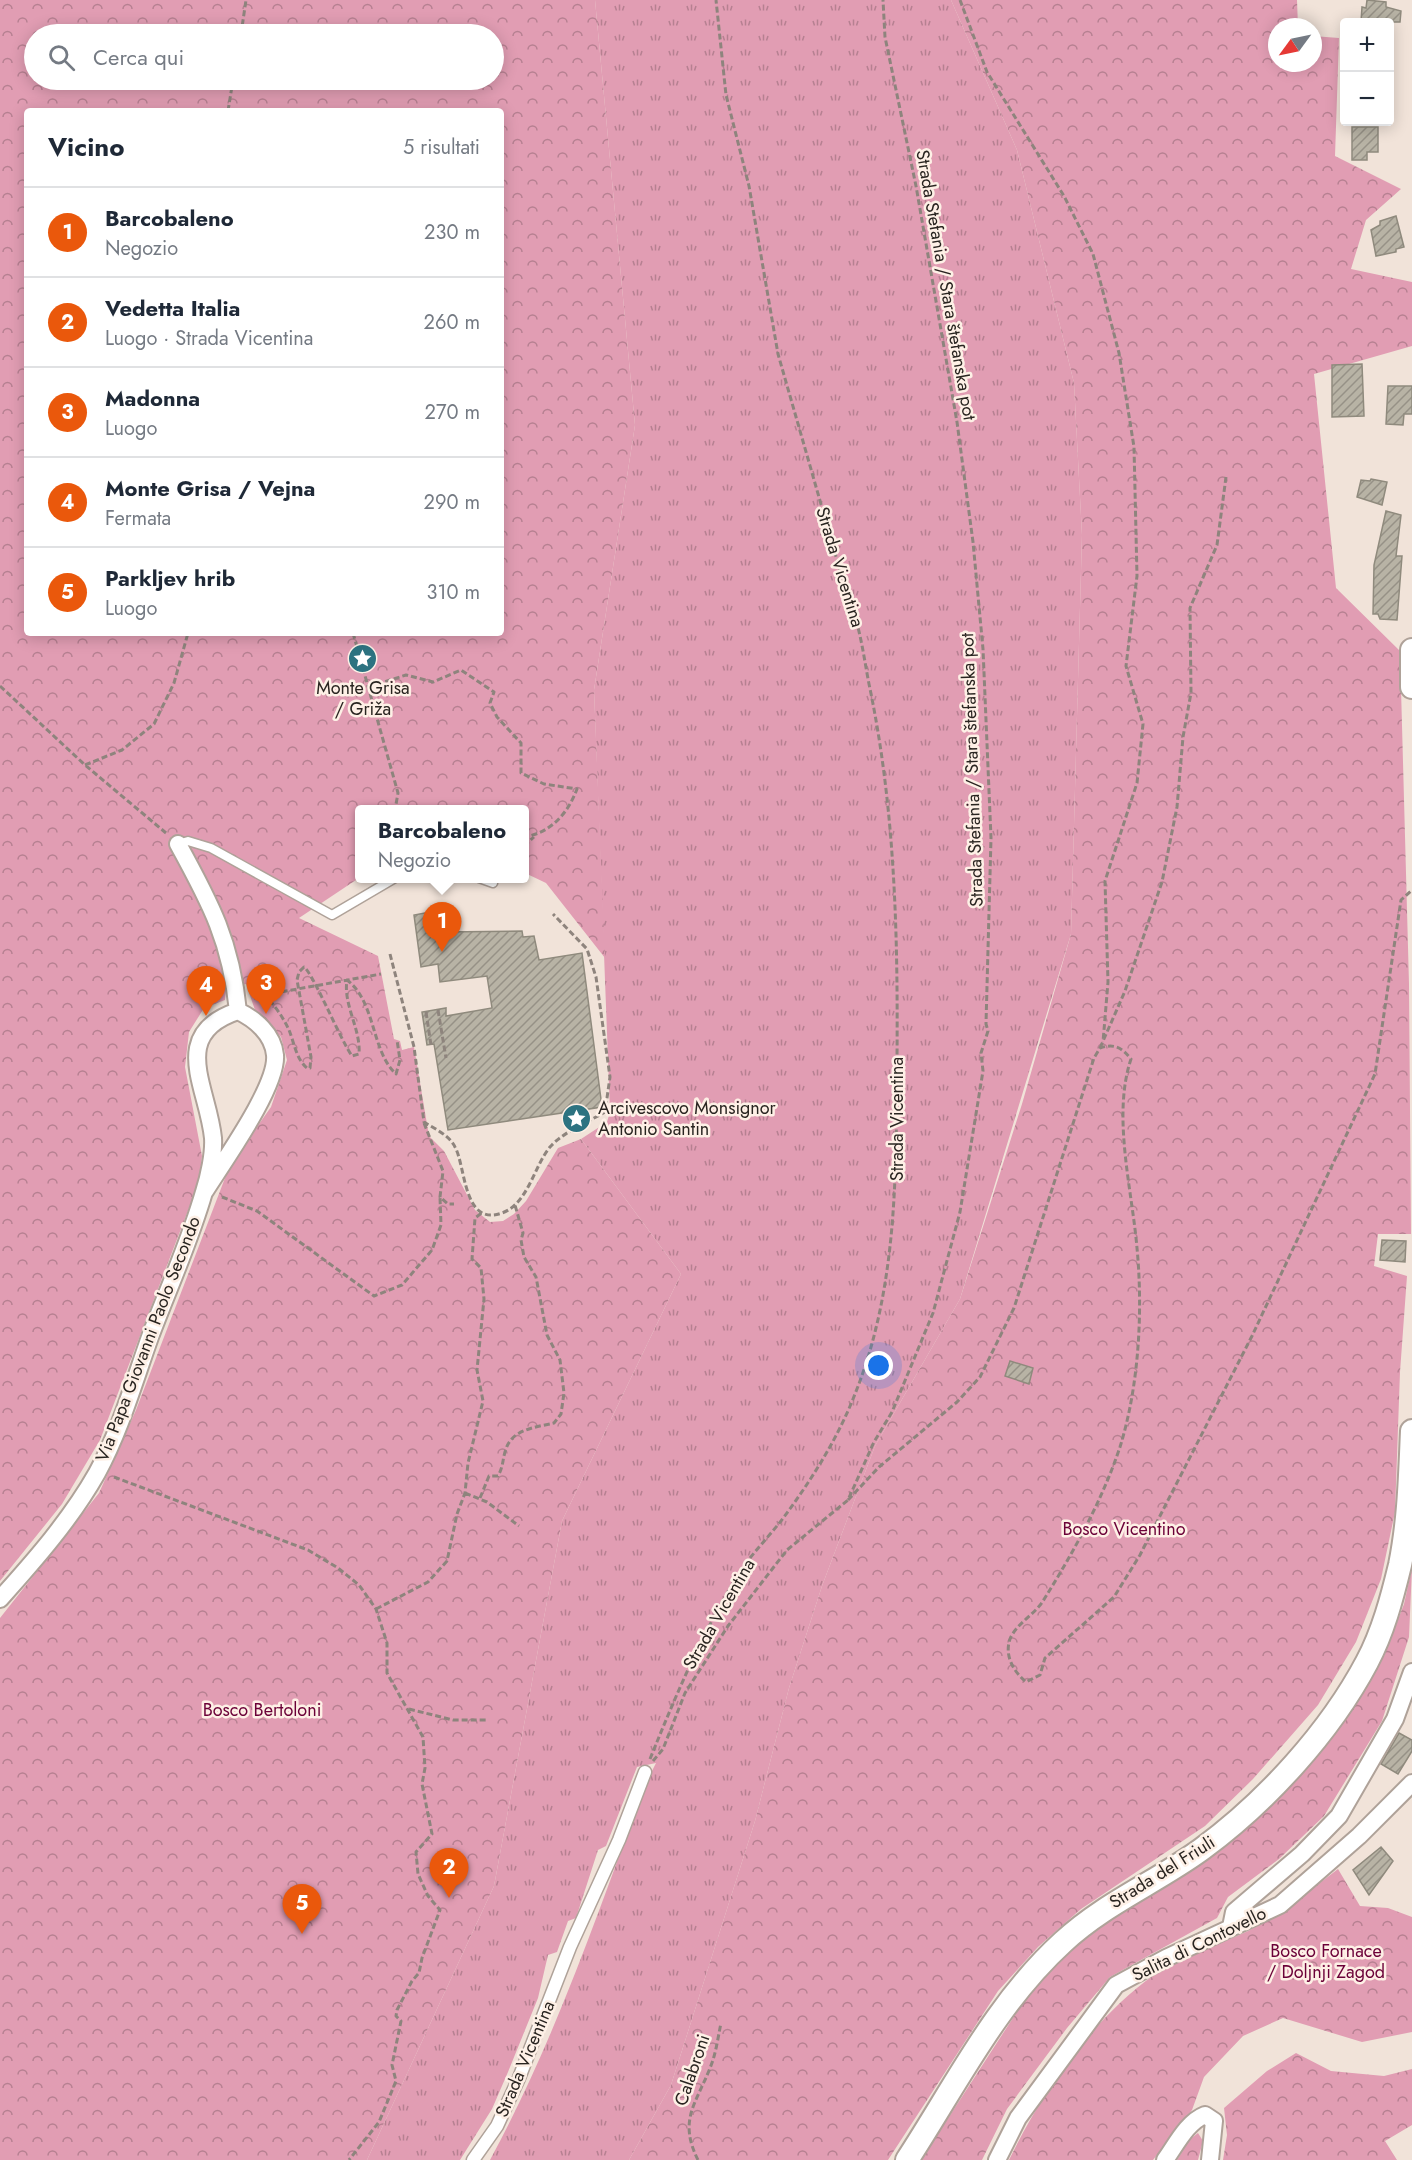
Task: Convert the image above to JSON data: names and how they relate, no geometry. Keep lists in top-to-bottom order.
{
  "streets": {
    "main road": ["Strada del Friuli"],
    "street": ["Strada Vicentina", "Via Papa Giovanni Paolo Secondo", "Salita di Contovello"],
    "path": ["Strada Stefania / Stara štefanska pot", "Calabroni"]
  },
  "crossings": [
    ["Strada Stefania / Stara štefanska pot", "Strada Vicentina"]
  ],
  "parks": ["Bosco Vicentino", "Bosco Bertoloni", "Bosco Fornace / Doljnji Zagod"],
  "places": {
    "place": ["Monte Grisa / Griža", "Arcivescovo Monsignor Antonio Santin"]
  },
  "north": "bottom left",
  "page": {
    "map_buttons": ["+", "−"],
    "search": "Cerca qui",
    "heading": ["Vicino", "5 risultati"],
    "list": [
      {
        "mark": "1",
        "name": "Barcobaleno",
        "note": "Negozio",
        "value": "230 m"
      },
      {
        "mark": "2",
        "name": "Vedetta Italia",
        "note": "Luogo · Strada Vicentina",
        "value": "260 m"
      },
      {
        "mark": "3",
        "name": "Madonna",
        "note": "Luogo",
        "value": "270 m"
      },
      {
        "mark": "4",
        "name": "Monte Grisa / Vejna",
        "note": "Fermata",
        "value": "290 m"
      },
      {
        "mark": "5",
        "name": "Parkljev hrib",
        "note": "Luogo",
        "value": "310 m"
      }
    ],
    "popup": ["Barcobaleno", "Negozio"],
    "pins": [
      "1",
      "3",
      "4",
      "2",
      "5"
    ]
  }
}
